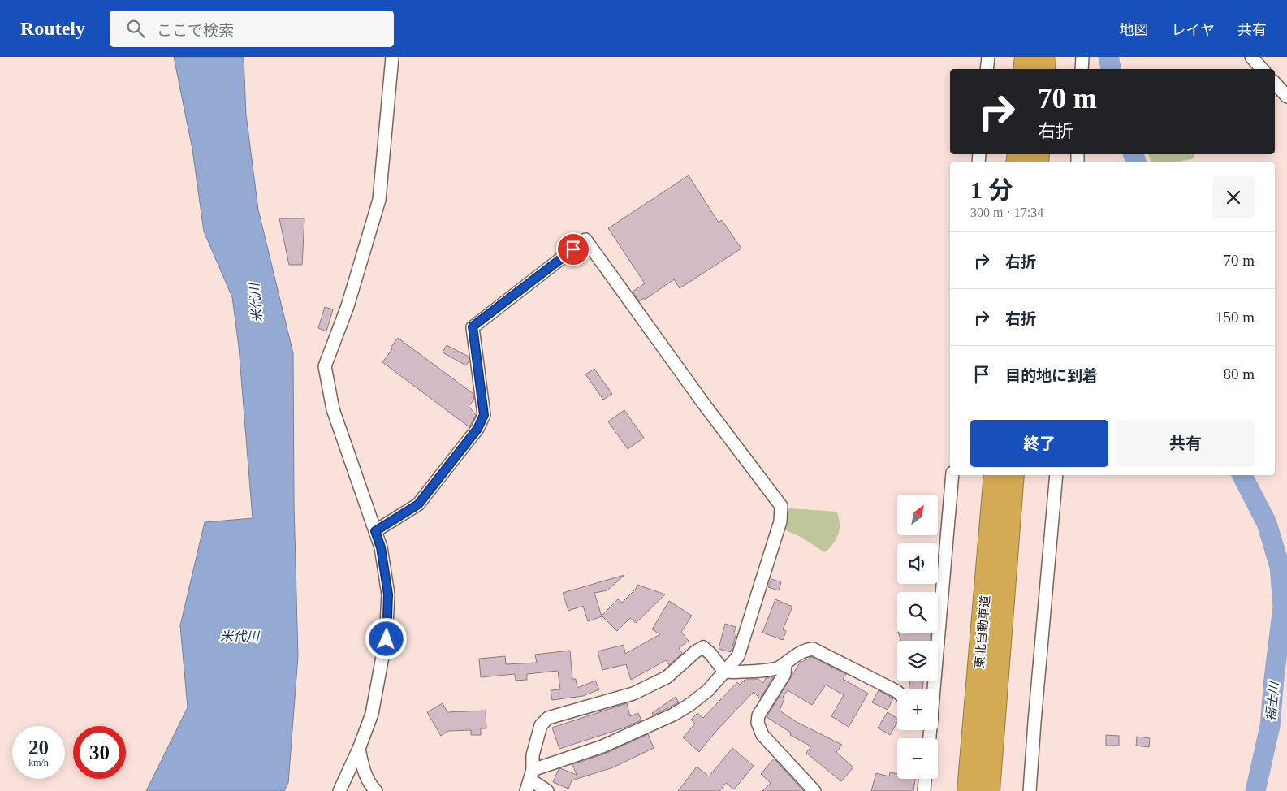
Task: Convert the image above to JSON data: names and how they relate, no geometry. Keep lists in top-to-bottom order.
{
  "streets": {
    "highway": ["東北自動車道"]
  },
  "water": ["米代川", "福士川"],
  "north": "top right",
  "page": {
    "header": "Routely",
    "search": "ここで検索",
    "nav": ["地図", "レイヤ", "共有"],
    "turn": ["70 m", "右折"],
    "heading": ["1 分", "300 m · 17:34"],
    "list": [
      {
        "name": "右折",
        "value": "70 m"
      },
      {
        "name": "右折",
        "value": "150 m"
      },
      {
        "name": "目的地に到着",
        "value": "80 m"
      }
    ],
    "buttons": ["終了", "共有"],
    "map_buttons": ["+", "−"],
    "speed": "20 km/h",
    "limit": "30"
  }
}
